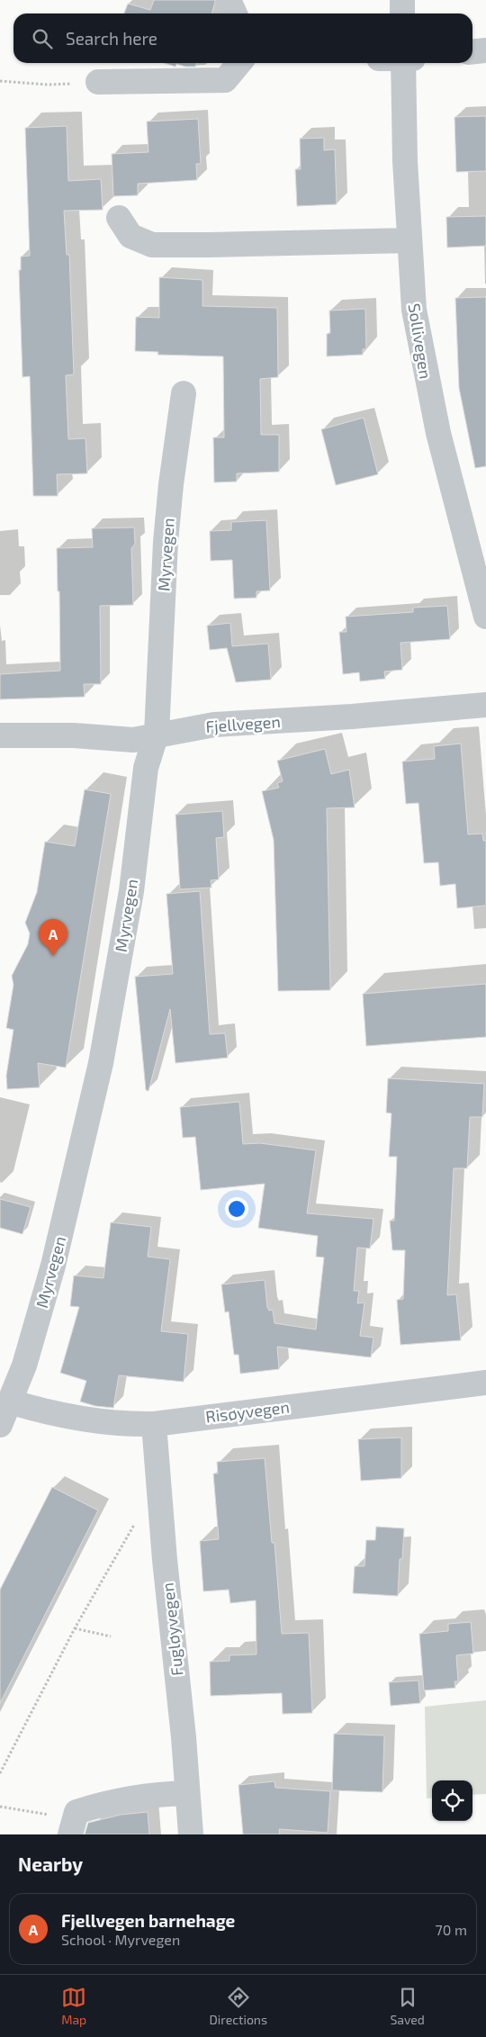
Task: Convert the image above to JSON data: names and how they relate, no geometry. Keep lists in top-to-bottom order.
{
  "streets": {
    "street": [
      "Sollivegen",
      "Myrvegen",
      "Fjellvegen",
      "Risøyvegen",
      "Fugløyvegen"
    ]
  },
  "crossings": [
    ["Myrvegen", "Fjellvegen"],
    ["Myrvegen", "Risøyvegen"],
    ["Risøyvegen", "Fugløyvegen"]
  ],
  "page": {
    "search": "Search here",
    "pins": "A",
    "heading": "Nearby",
    "list": [
      {
        "mark": "A",
        "name": "Fjellvegen barnehage",
        "note": "School · Myrvegen",
        "value": "70 m"
      }
    ],
    "nav": ["Map", "Directions", "Saved"]
  }
}
